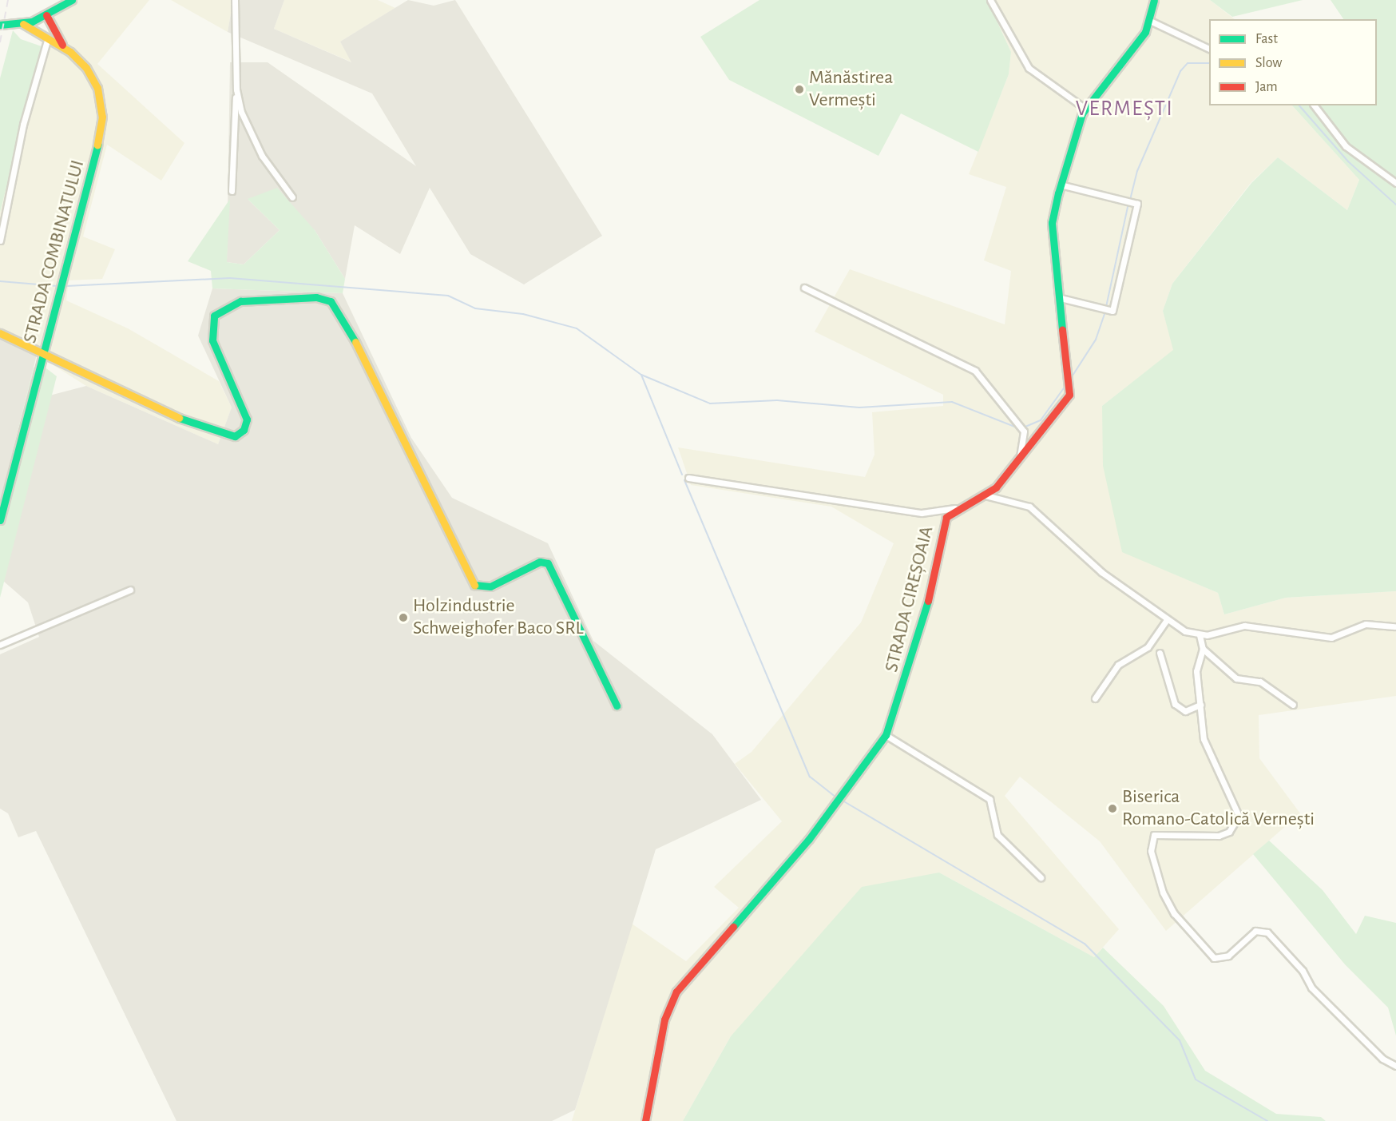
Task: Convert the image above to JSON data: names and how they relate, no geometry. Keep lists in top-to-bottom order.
{
  "streets": {
    "street": ["STRADA COMBINATULUI", "STRADA CIREȘOAIA"]
  },
  "districts": ["VERMEȘTI"],
  "places": ["Mănăstirea Vermești", "Holzindustrie Schweighofer Baco SRL", "Biserica Romano-Catolică Vernești"],
  "legend": ["Fast", "Slow", "Jam"]
}
